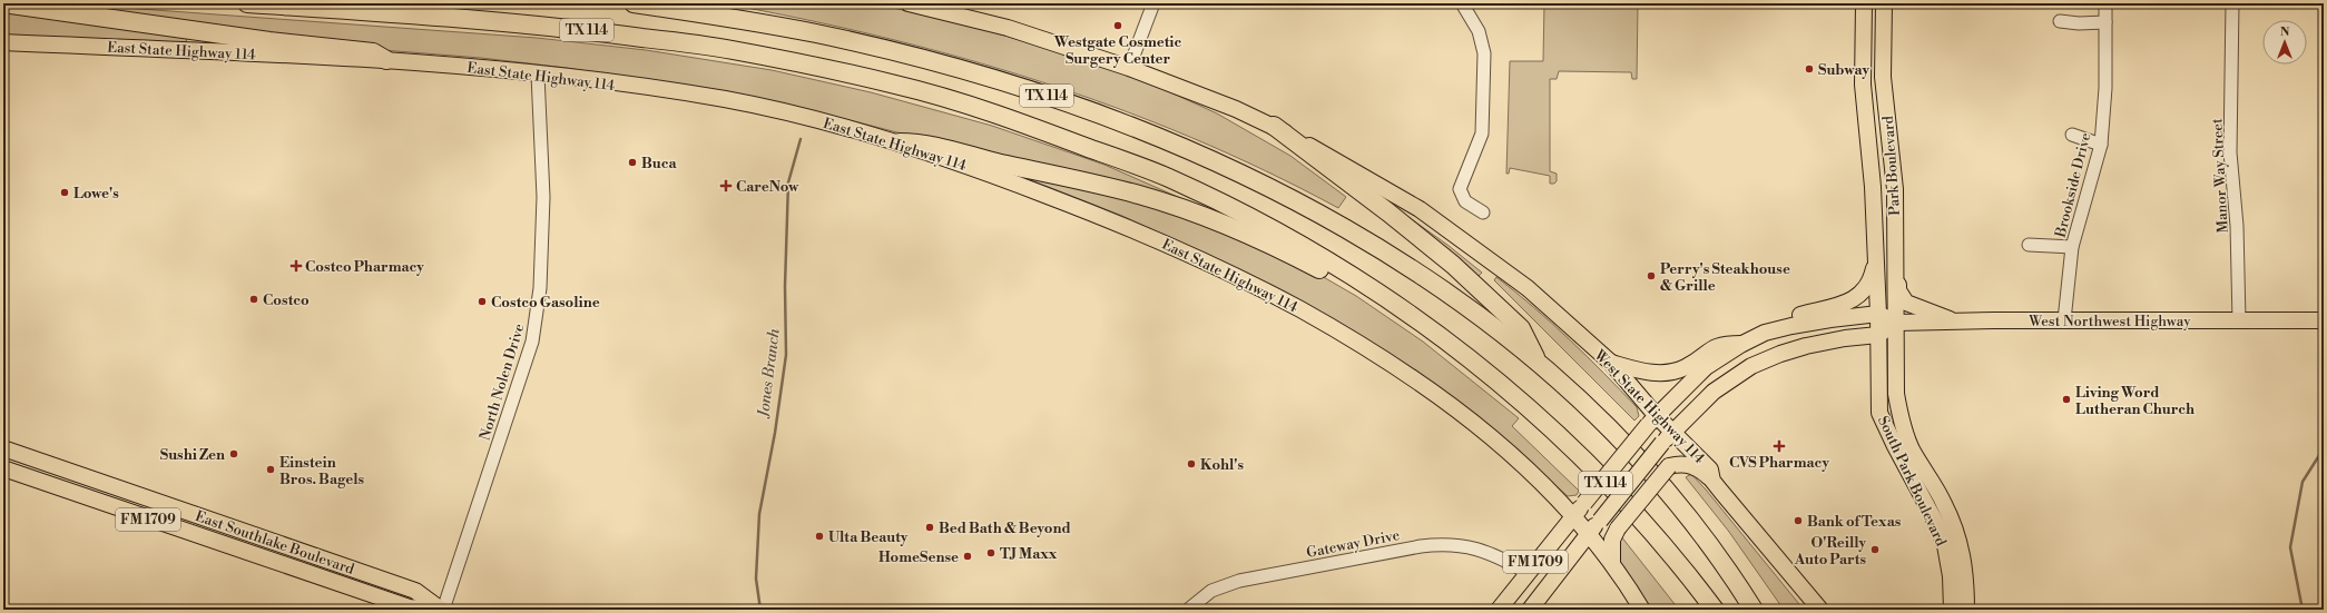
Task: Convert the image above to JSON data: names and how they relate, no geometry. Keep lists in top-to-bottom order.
{
  "streets": {
    "highway": ["TX 114"],
    "main road": [
      "East State Highway 114",
      "Park Boulevard",
      "West Northwest Highway",
      "West State Highway 114",
      "South Park Boulevard",
      "FM 1709",
      "East Southlake Boulevard"
    ],
    "street": [
      "Manor Way Street",
      "Brookside Drive",
      "North Nolen Drive",
      "Gateway Drive"
    ]
  },
  "crossings": [
    ["East State Highway 114", "North Nolen Drive"],
    ["East State Highway 114", "FM 1709"],
    ["Park Boulevard", "West Northwest Highway"],
    ["Park Boulevard", "South Park Boulevard"],
    ["Manor Way Street", "West Northwest Highway"],
    ["Brookside Drive", "West Northwest Highway"],
    ["West Northwest Highway", "South Park Boulevard"],
    ["North Nolen Drive", "East Southlake Boulevard"],
    ["West State Highway 114", "FM 1709"],
    ["FM 1709", "Gateway Drive"]
  ],
  "water": ["Jones Branch"],
  "places": {
    "other": [
      "Westgate Cosmetic Surgery Center",
      "Subway",
      "Buca",
      "Lowe's",
      "Perry's Steakhouse & Grille",
      "Costco",
      "Costco Gasoline",
      "Living Word Lutheran Church",
      "Sushi Zen",
      "Kohl's",
      "Einstein Bros. Bagels",
      "Bank of Texas",
      "Bed Bath & Beyond",
      "Ulta Beauty",
      "O'Reilly Auto Parts",
      "TJ Maxx",
      "HomeSense"
    ],
    "health": ["CareNow", "Costco Pharmacy", "CVS Pharmacy"]
  },
  "north": "top"
}
